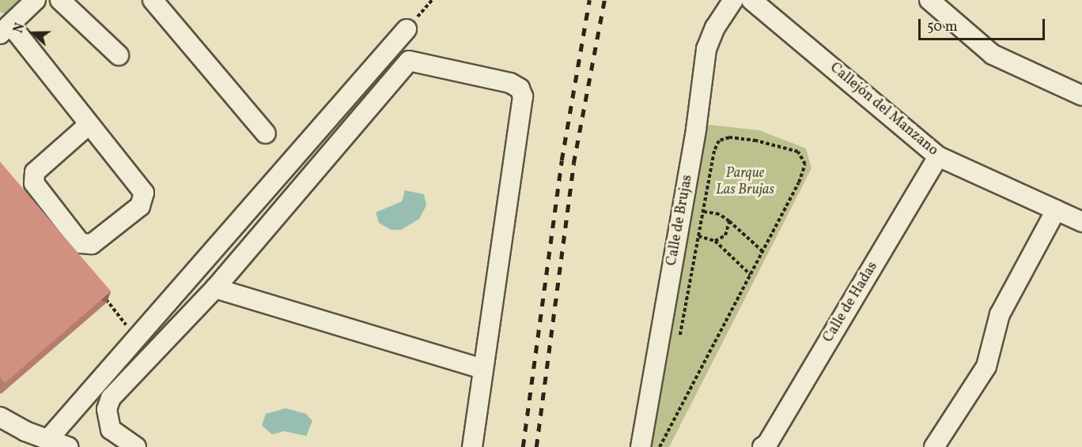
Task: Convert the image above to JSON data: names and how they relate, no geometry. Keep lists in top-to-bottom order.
{
  "streets": {
    "street": ["Callejón del Manzano", "Calle de Brujas", "Calle de Hadas"]
  },
  "crossings": [
    ["Callejón del Manzano", "Calle de Hadas"]
  ],
  "parks": ["Parque Las Brujas"],
  "scale_bar": "50 m",
  "north": "left"
}
